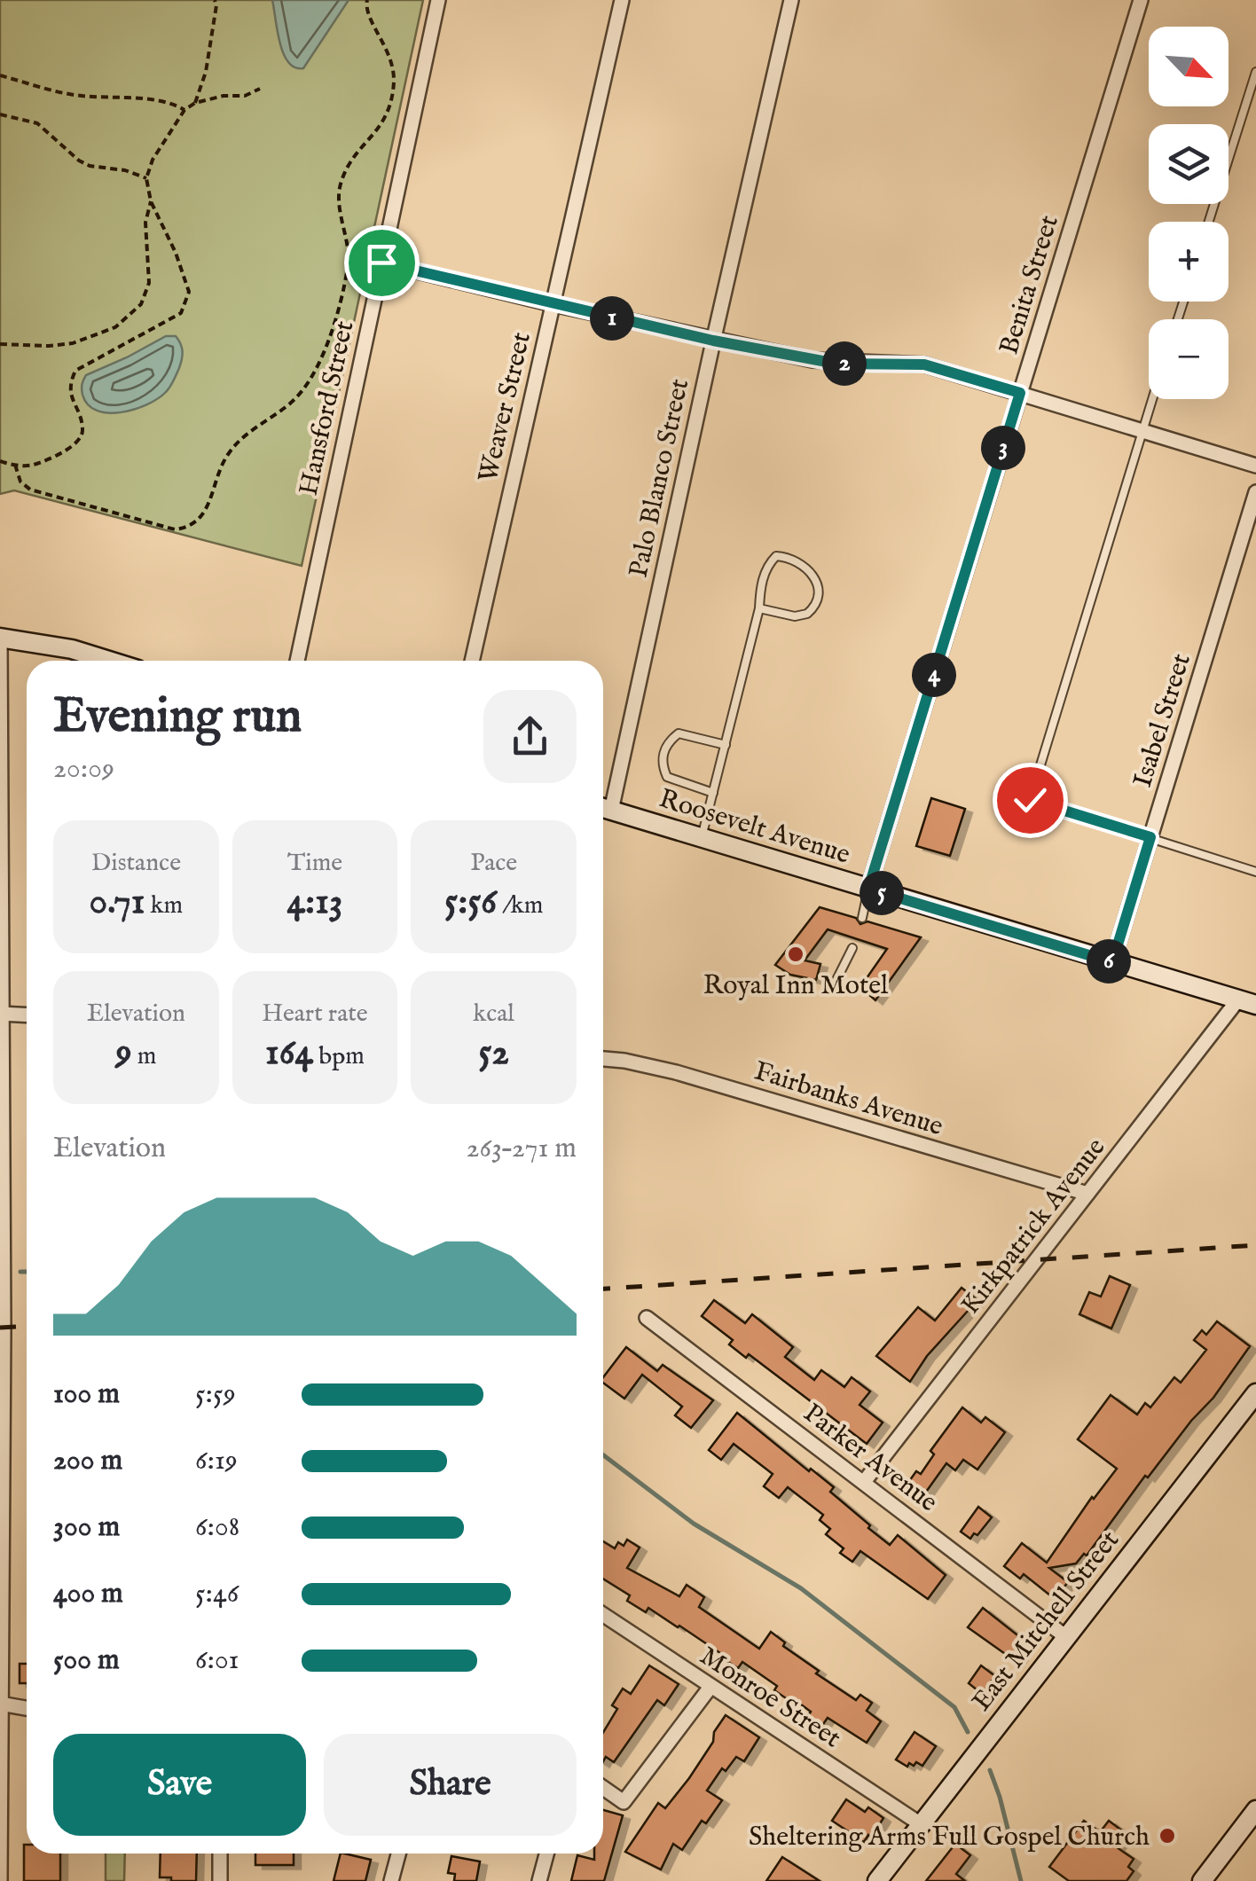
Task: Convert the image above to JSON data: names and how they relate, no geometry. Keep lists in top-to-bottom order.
{
  "streets": {
    "main road": ["Roosevelt Avenue", "East Mitchell Street"],
    "street": [
      "Benita Street",
      "Weaver Street",
      "Hansford Street",
      "Palo Blanco Street",
      "Isabel Street",
      "Fairbanks Avenue",
      "Kirkpatrick Avenue",
      "Parker Avenue",
      "Monroe Street"
    ]
  },
  "crossings": [
    ["Benita Street", "Roosevelt Avenue"],
    ["Palo Blanco Street", "Roosevelt Avenue"],
    ["Isabel Street", "Roosevelt Avenue"],
    ["Roosevelt Avenue", "Kirkpatrick Avenue"],
    ["Fairbanks Avenue", "Kirkpatrick Avenue"],
    ["Kirkpatrick Avenue", "Parker Avenue"],
    ["Parker Avenue", "East Mitchell Street"],
    ["East Mitchell Street", "Monroe Street"]
  ],
  "places": ["Royal Inn Motel", "Sheltering Arms Full Gospel Church"],
  "north": "bottom right",
  "page": {
    "map_buttons": ["+", "−"],
    "pins": [
      "1",
      "2",
      "3",
      "4",
      "5",
      "6"
    ],
    "heading": ["Evening run", "20:09"],
    "stats": [
      ["Distance", "0.71 km"],
      ["Time", "4:13"],
      ["Pace", "5:56 /km"],
      ["Elevation", "9 m"],
      ["Heart rate", "164 bpm"],
      ["kcal", "52"]
    ],
    "chart": ["Elevation", "263–271 m"],
    "list": [
      {
        "name": "100 m",
        "note": "5:59"
      },
      {
        "name": "200 m",
        "note": "6:19"
      },
      {
        "name": "300 m",
        "note": "6:08"
      },
      {
        "name": "400 m",
        "note": "5:46"
      },
      {
        "name": "500 m",
        "note": "6:01"
      }
    ],
    "buttons": ["Save", "Share"]
  }
}
